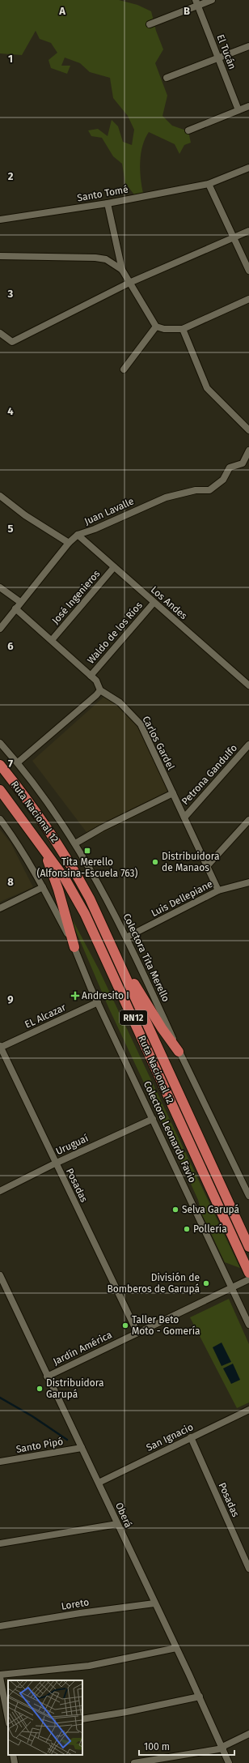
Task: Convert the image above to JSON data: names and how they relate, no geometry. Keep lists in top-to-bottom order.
{
  "streets": {
    "highway": ["Ruta Nacional 12", "RN12"],
    "street": [
      "El Tucán",
      "Santo Tomé",
      "Juan Lavalle",
      "José Ingenieros",
      "Los Andes",
      "Waldo de los Ríos",
      "Carlos Gardel",
      "Petrona Gandulfo",
      "Luis Dellepiane",
      "Colectora Tita Merello",
      "EL Alcazar",
      "Colectora Leonardo Favio",
      "Uruguaí",
      "Posadas",
      "Jardín América",
      "San Ignacio",
      "Santo Pipó",
      "Oberá",
      "Loreto"
    ]
  },
  "crossings": [
    ["Juan Lavalle", "Los Andes"],
    ["Juan Lavalle", "Carlos Gardel"],
    ["José Ingenieros", "Los Andes"],
    ["José Ingenieros", "Carlos Gardel"],
    ["Los Andes", "Waldo de los Ríos"],
    ["Waldo de los Ríos", "Carlos Gardel"],
    ["Carlos Gardel", "Petrona Gandulfo"],
    ["Carlos Gardel", "Luis Dellepiane"],
    ["Ruta Nacional 12", "Jardín América"],
    ["Luis Dellepiane", "Colectora Tita Merello"],
    ["EL Alcazar", "Colectora Leonardo Favio"],
    ["EL Alcazar", "Posadas"],
    ["Colectora Leonardo Favio", "Uruguaí"],
    ["Colectora Leonardo Favio", "Jardín América"],
    ["Uruguaí", "Posadas"],
    ["Posadas", "Jardín América"],
    ["Posadas", "San Ignacio"],
    ["Jardín América", "Oberá"],
    ["San Ignacio", "Oberá"],
    ["Santo Pipó", "Oberá"],
    ["Oberá", "Loreto"]
  ],
  "places": {
    "transit": ["Tita Merello (Alfonsina-Escuela 763)"],
    "other": [
      "Distribuidora de Manaos",
      "Selva Garupá",
      "Pollería",
      "División de Bomberos de Garupá",
      "Taller Beto Moto - Gomería",
      "Distribuidora Garupá"
    ],
    "health": ["Andresito I"]
  },
  "scale_bar": "100 m",
  "grid": {
    "columns": ["A", "B"],
    "rows": [
      "1",
      "2",
      "3",
      "4",
      "5",
      "6",
      "7",
      "8",
      "9"
    ]
  }
}
